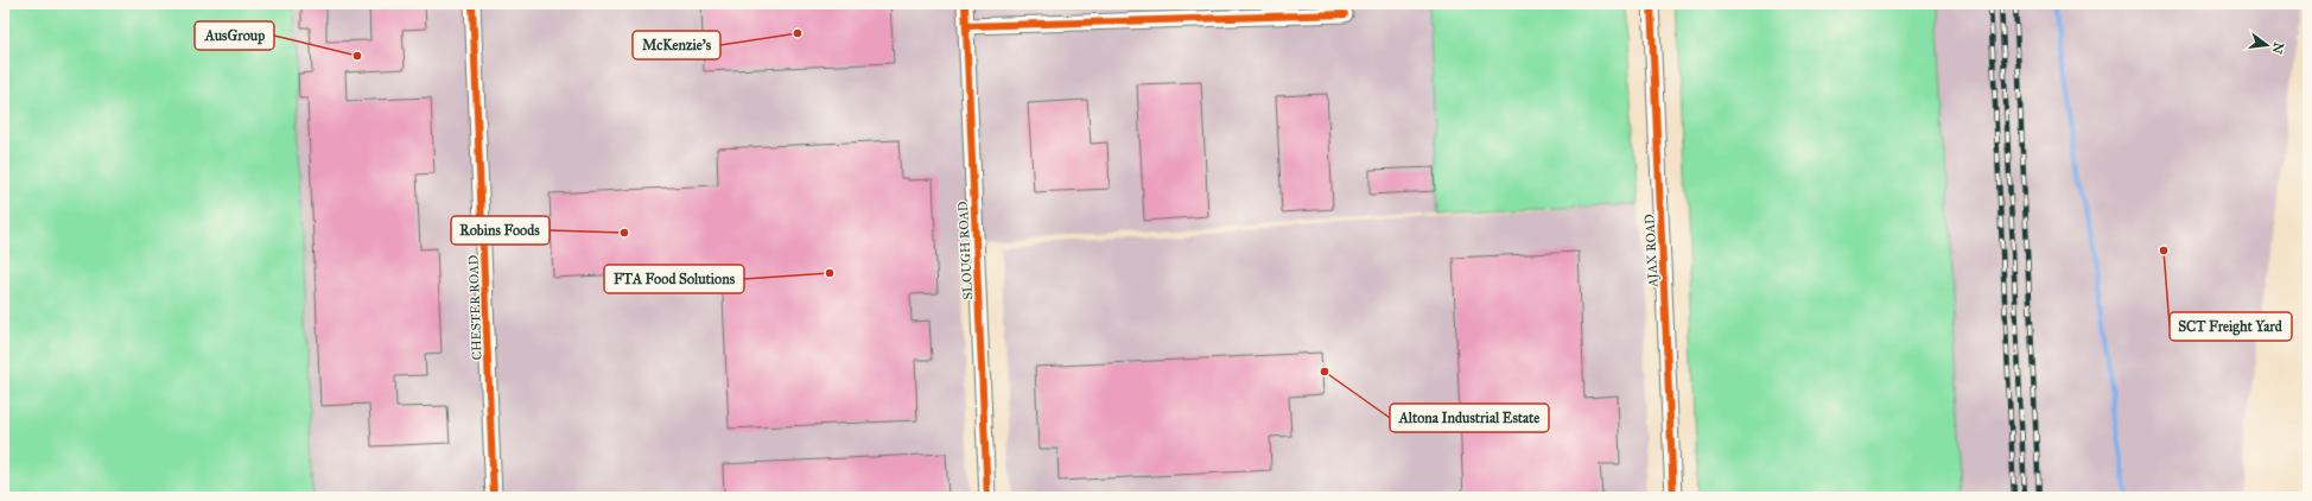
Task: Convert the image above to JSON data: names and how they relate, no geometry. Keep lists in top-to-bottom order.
{
  "streets": {
    "street": ["SLOUGH ROAD", "AJAX ROAD", "CHESTER ROAD"]
  },
  "places": [
    "McKenzie's",
    "AusGroup",
    "Robins Foods",
    "SCT Freight Yard",
    "FTA Food Solutions",
    "Altona Industrial Estate"
  ],
  "north": "right"
}
